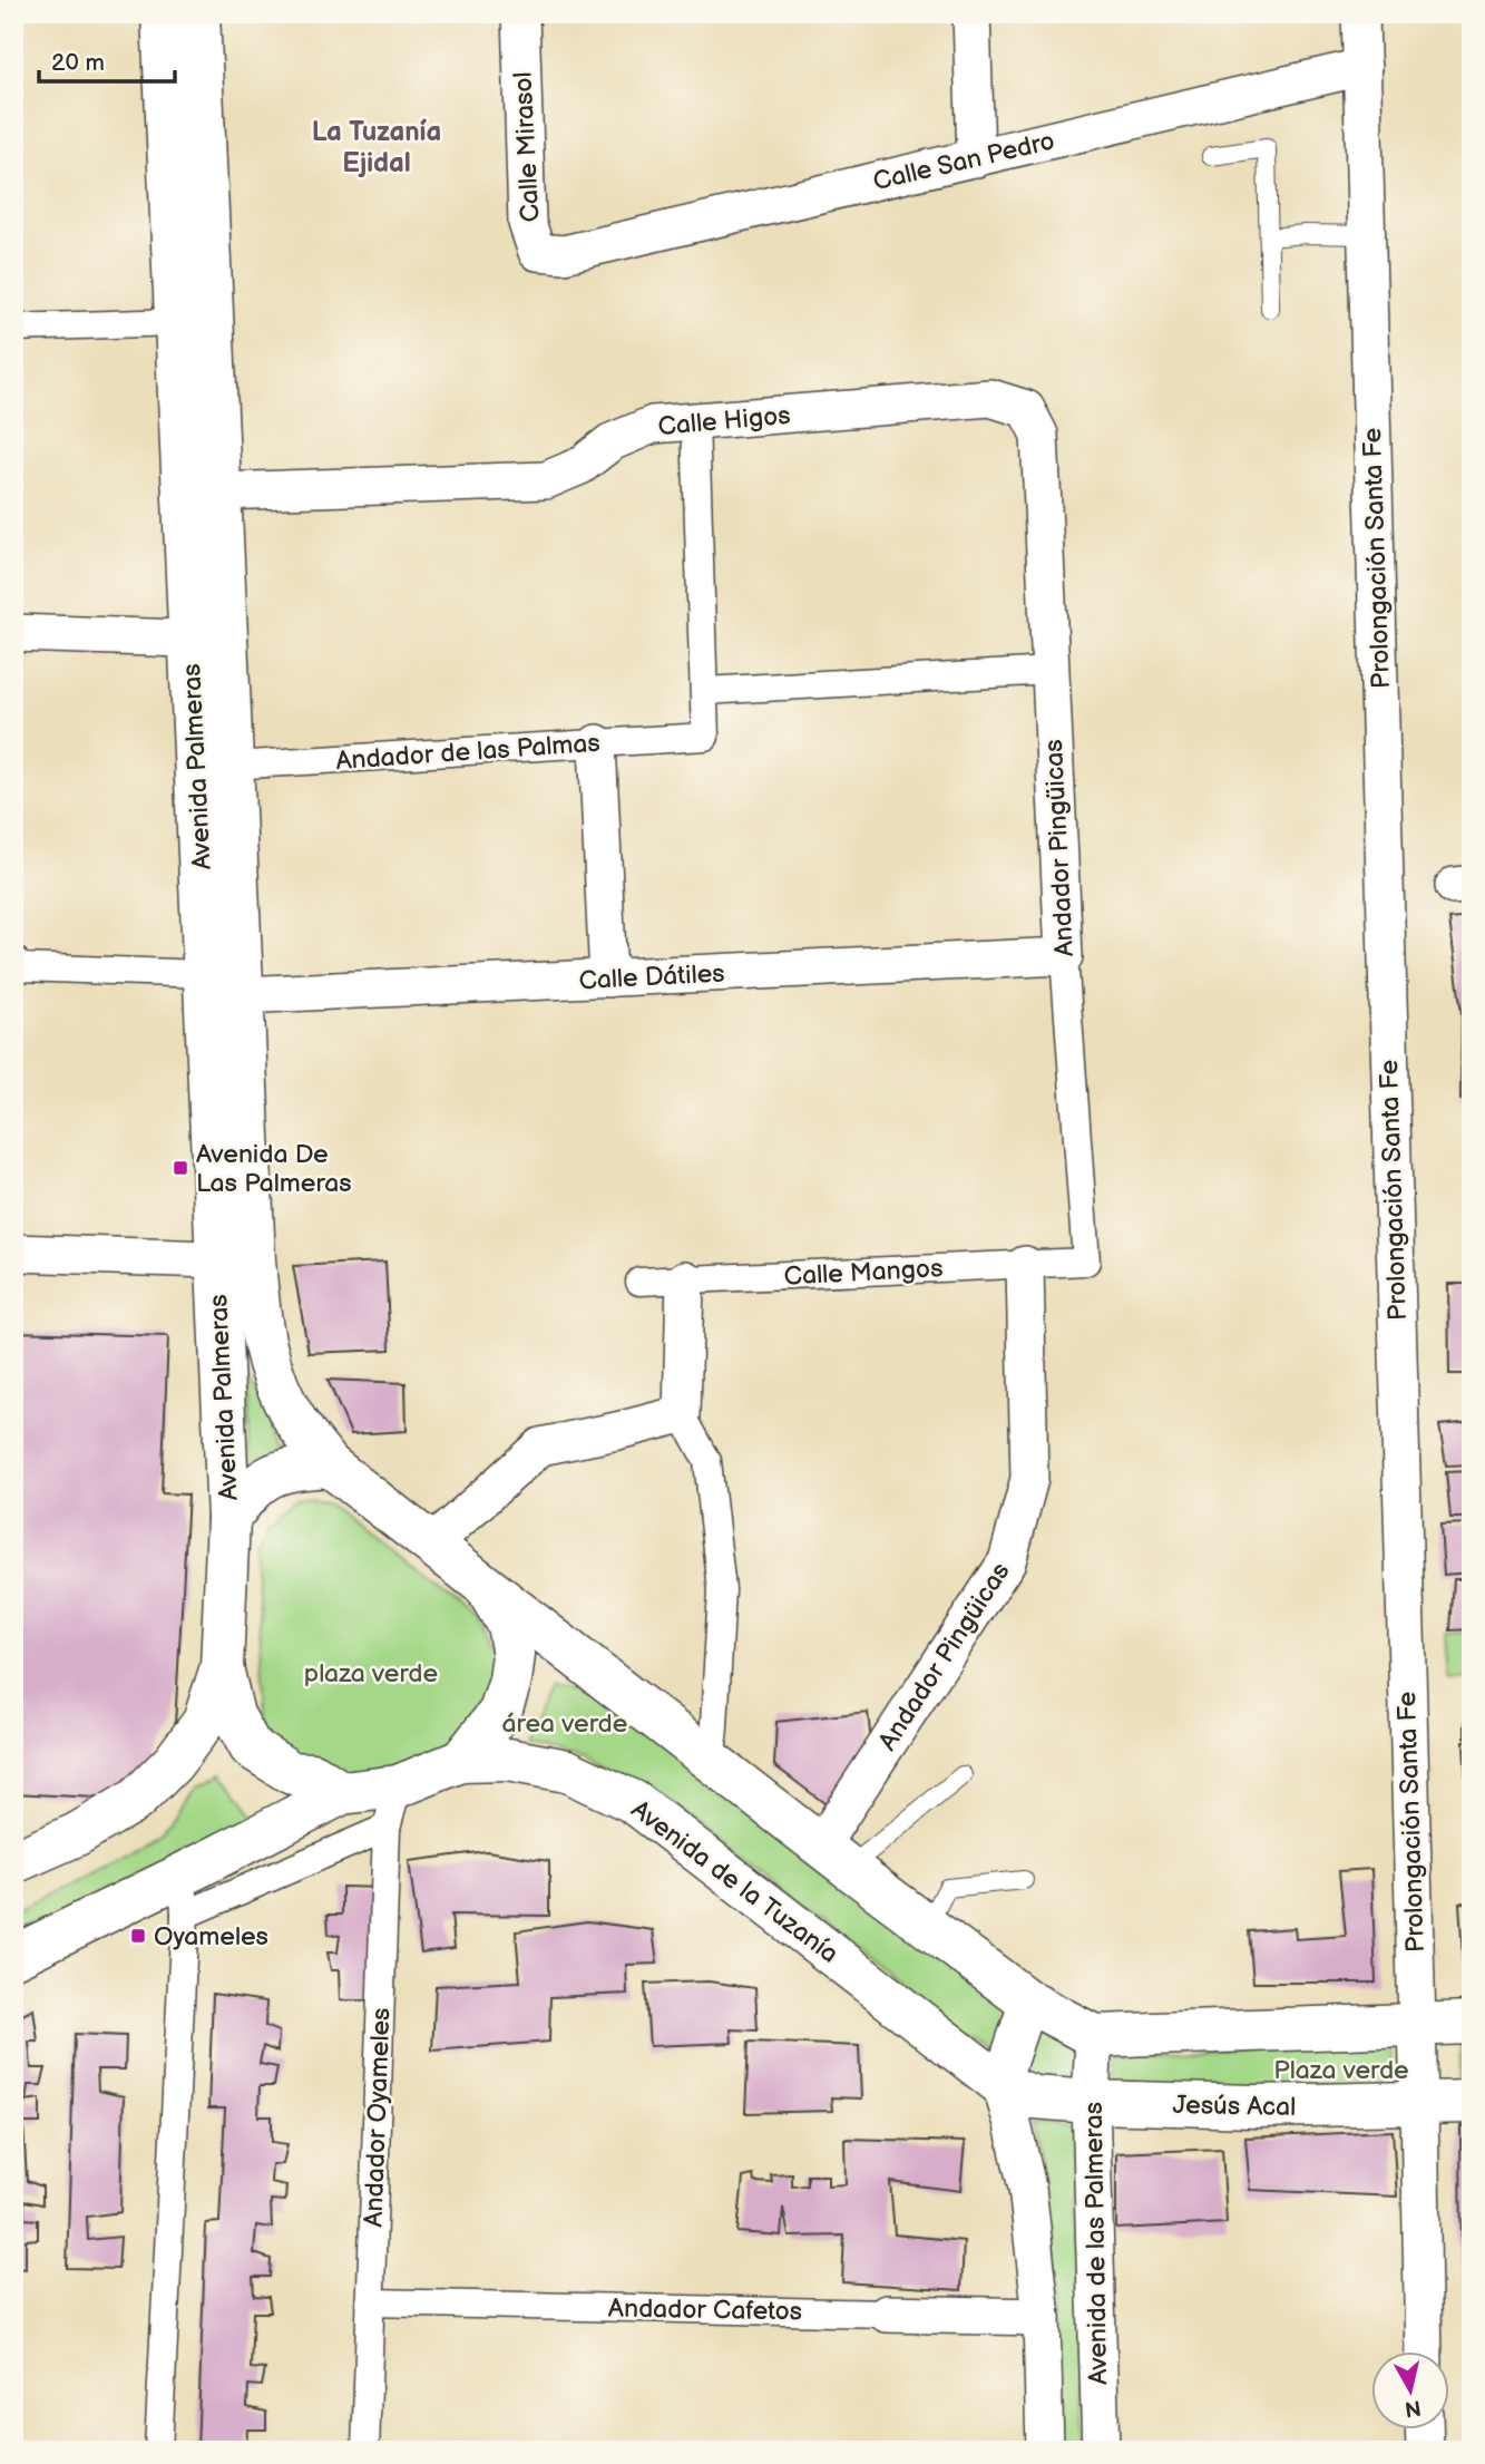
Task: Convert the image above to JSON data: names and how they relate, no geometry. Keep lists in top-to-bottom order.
{
  "streets": {
    "street": [
      "Calle Mirasol",
      "Calle San Pedro",
      "Calle Higos",
      "Prolongación Santa Fe",
      "Andador de las Palmas",
      "Avenida Palmeras",
      "Andador Pingüicas",
      "Calle Dátiles",
      "Calle Mangos",
      "Avenida de la Tuzanía",
      "Jesús Acal",
      "Andador Oyameles",
      "Avenida de las Palmeras",
      "Andador Cafetos"
    ]
  },
  "crossings": [
    ["Calle Mirasol", "Calle San Pedro"],
    ["Calle San Pedro", "Prolongación Santa Fe"],
    ["Calle Higos", "Avenida Palmeras"],
    ["Calle Higos", "Andador Pingüicas"],
    ["Prolongación Santa Fe", "Jesús Acal"],
    ["Andador de las Palmas", "Avenida Palmeras"],
    ["Avenida Palmeras", "Calle Dátiles"],
    ["Andador Pingüicas", "Calle Dátiles"],
    ["Andador Pingüicas", "Calle Mangos"],
    ["Avenida de la Tuzanía", "Jesús Acal"],
    ["Avenida de la Tuzanía", "Andador Oyameles"],
    ["Jesús Acal", "Avenida de las Palmeras"],
    ["Andador Oyameles", "Andador Cafetos"]
  ],
  "districts": ["La Tuzanía Ejidal"],
  "parks": ["plaza verde", "área verde", "Plaza verde"],
  "places": {
    "transit": ["Avenida De Las Palmeras", "Oyameles"]
  },
  "scale_bar": "20 m",
  "north": "bottom"
}
